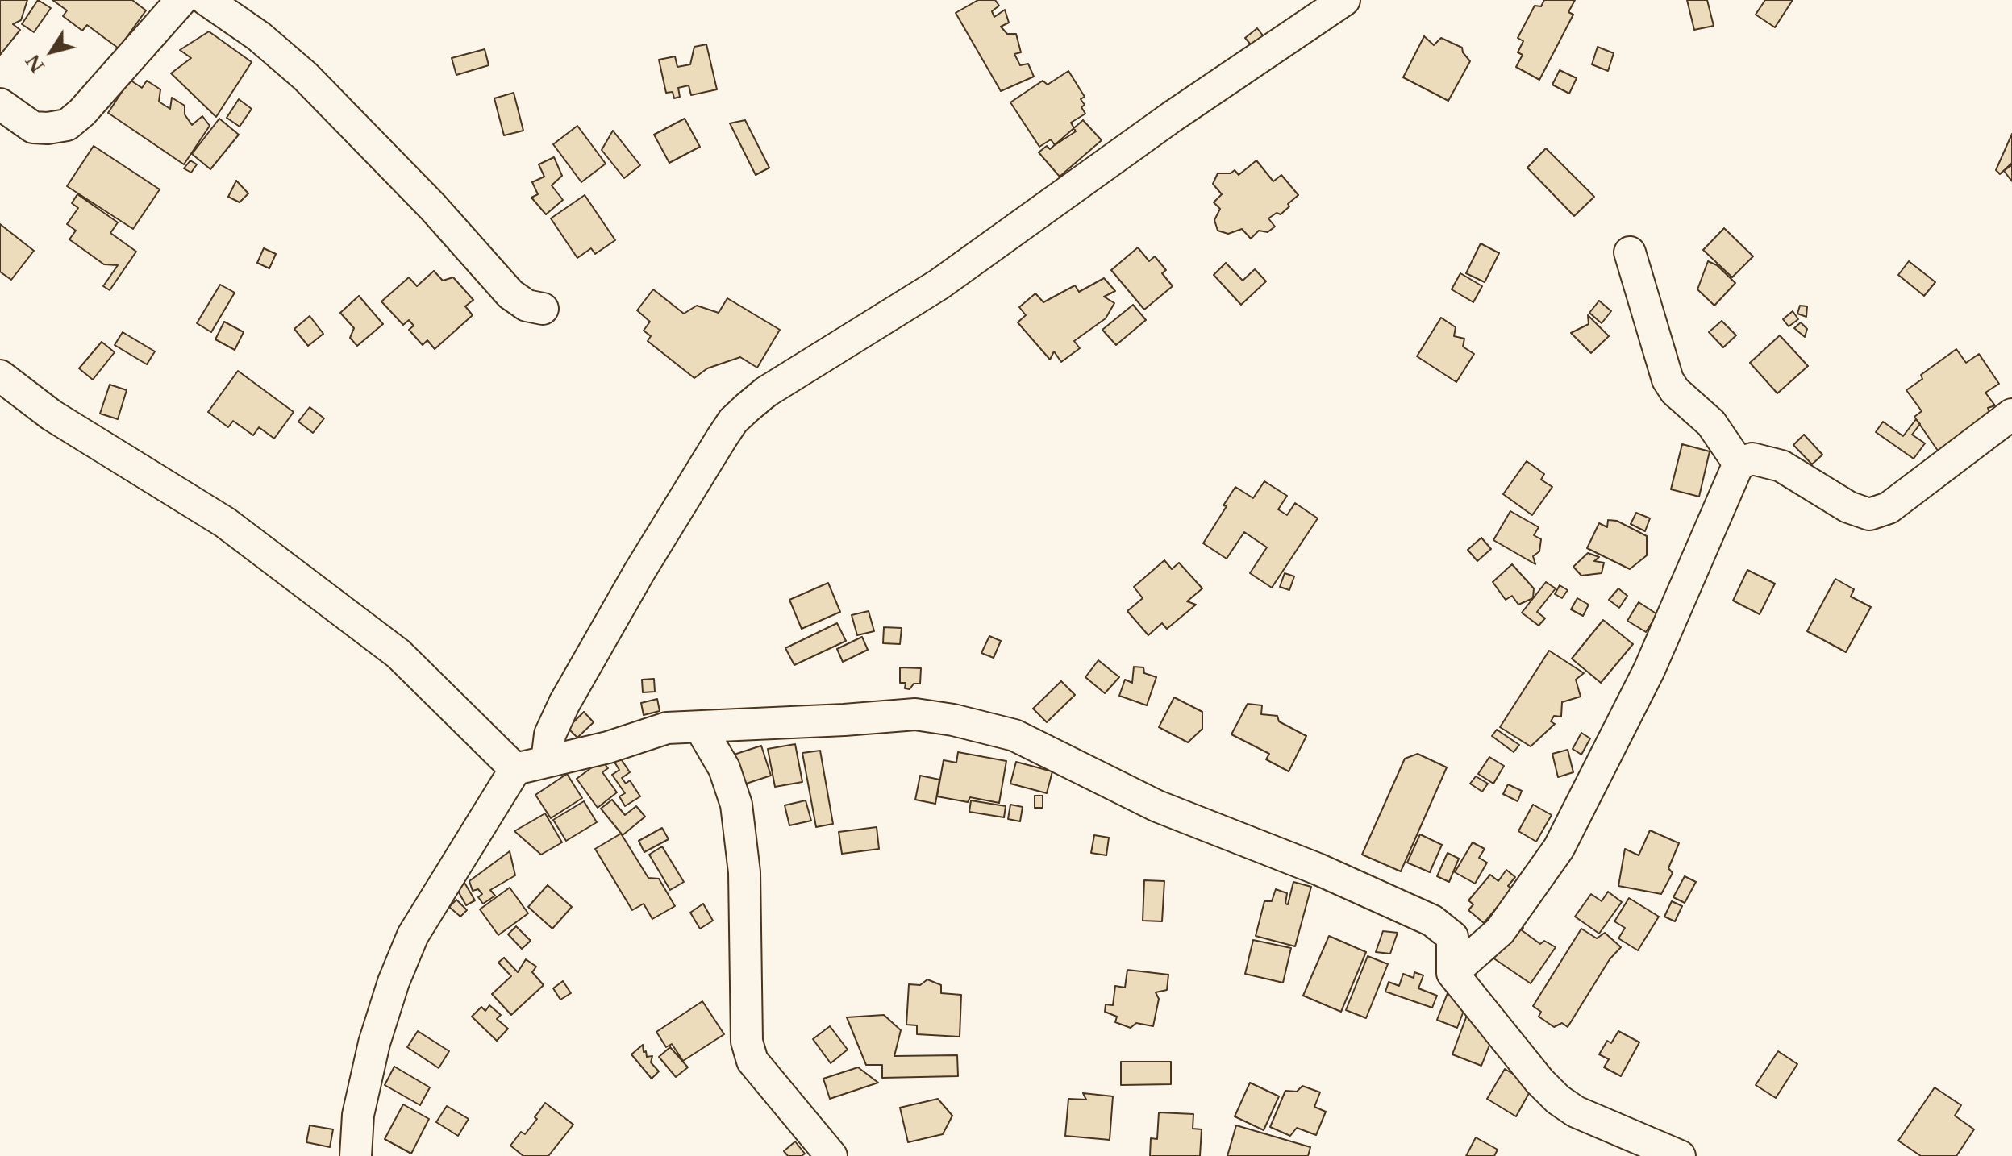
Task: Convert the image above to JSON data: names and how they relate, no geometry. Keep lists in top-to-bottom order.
{
  "north": "bottom left"
}
